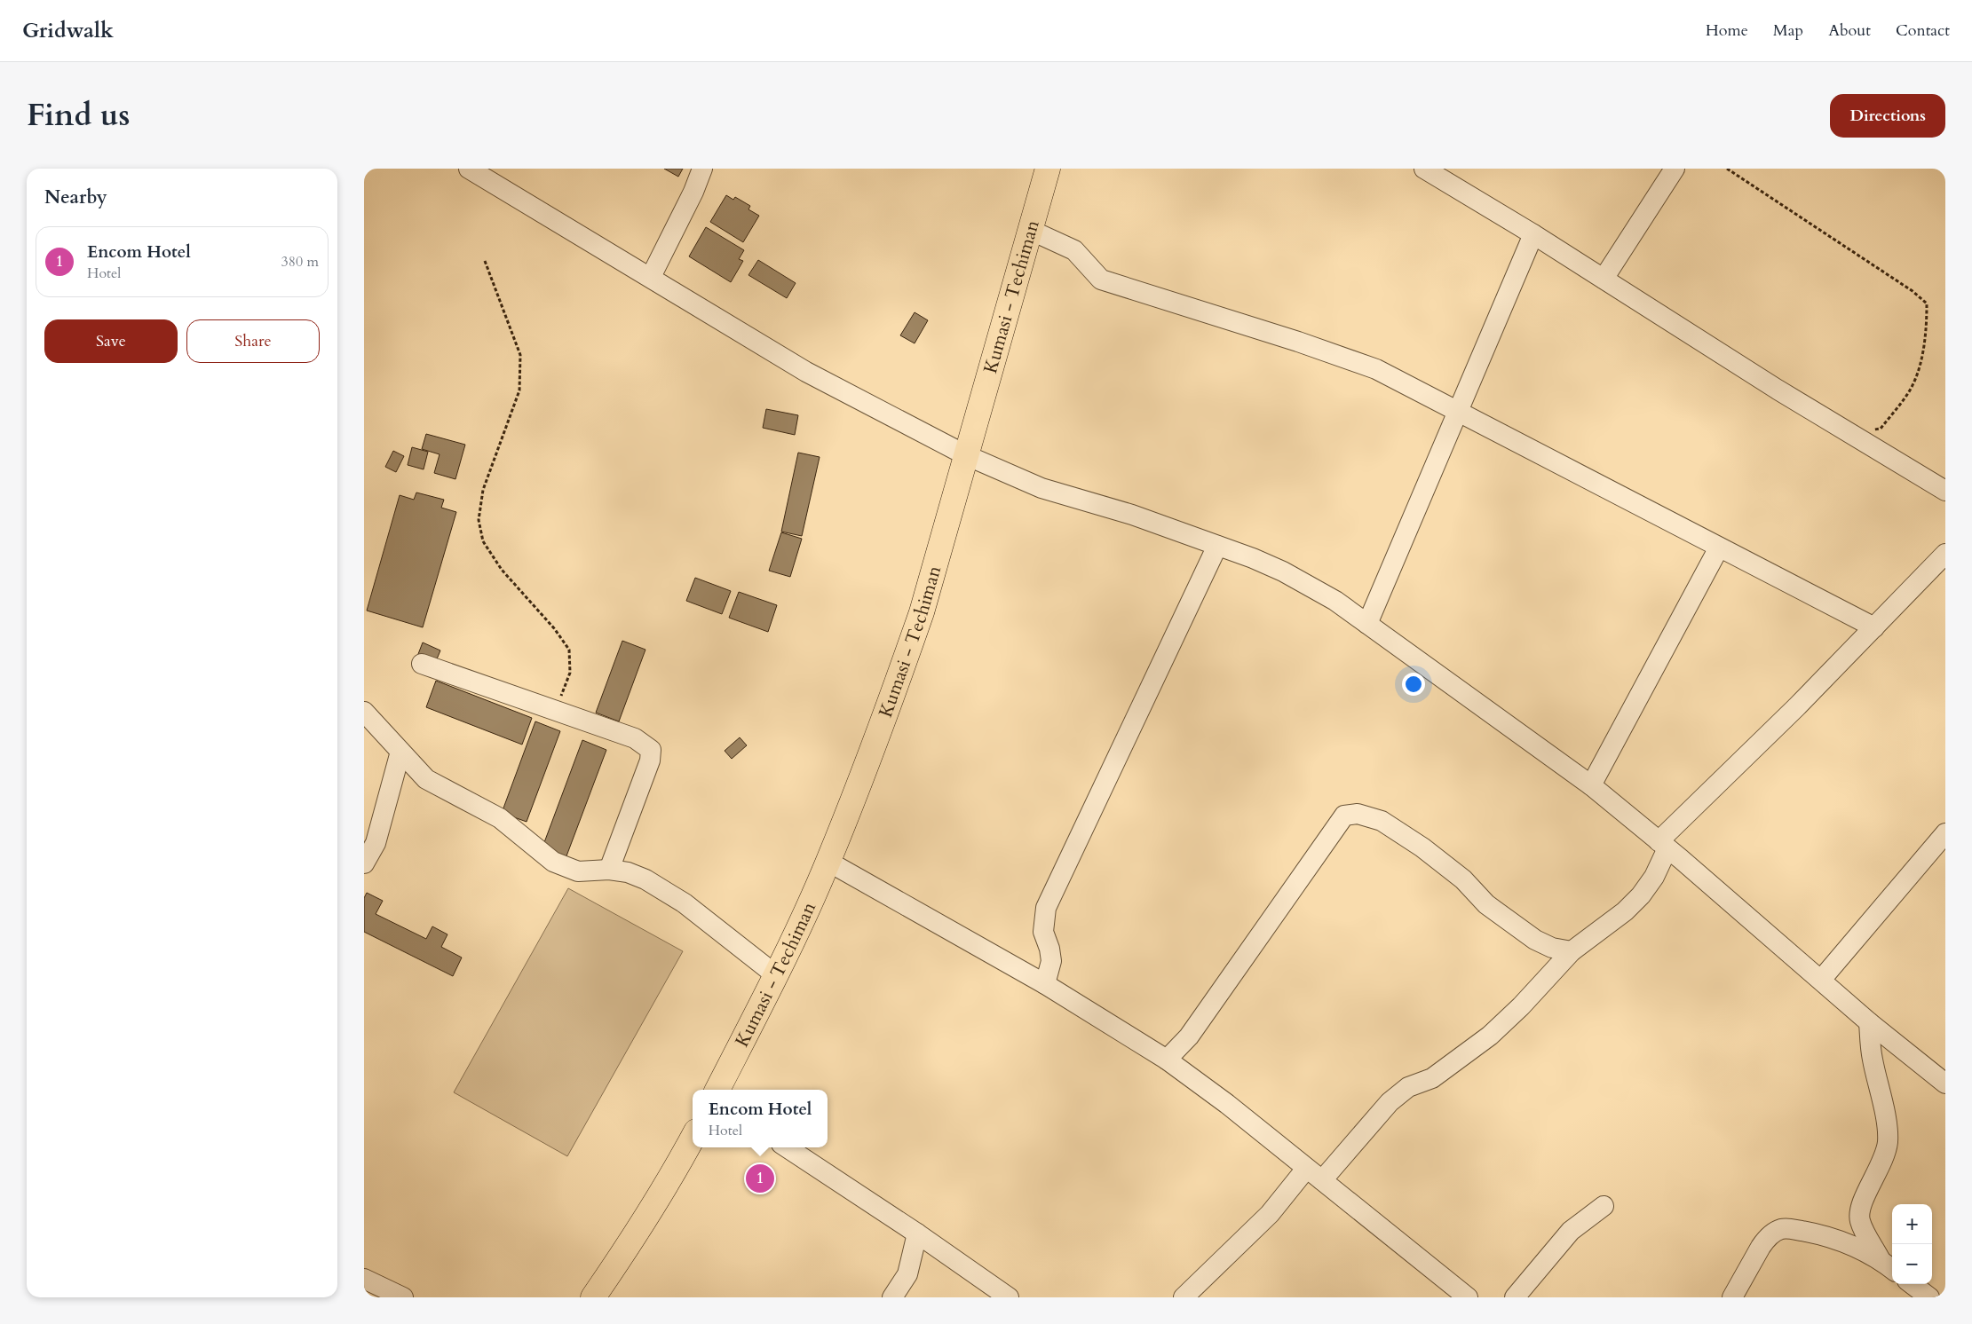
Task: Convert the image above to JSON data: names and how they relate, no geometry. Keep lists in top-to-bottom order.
{
  "streets": {
    "highway": ["Kumasi - Techiman"]
  },
  "page": {
    "header": "Gridwalk",
    "nav": [
      "Home",
      "Map",
      "About",
      "Contact"
    ],
    "title": "Find us",
    "buttons": [
      "Directions",
      ["Save", "Share"]
    ],
    "heading": "Nearby",
    "list": [
      {
        "mark": "1",
        "name": "Encom Hotel",
        "note": "Hotel",
        "value": "380 m"
      }
    ],
    "popup": ["Encom Hotel", "Hotel"],
    "pins": "1",
    "map_buttons": ["+", "−"]
  }
}
